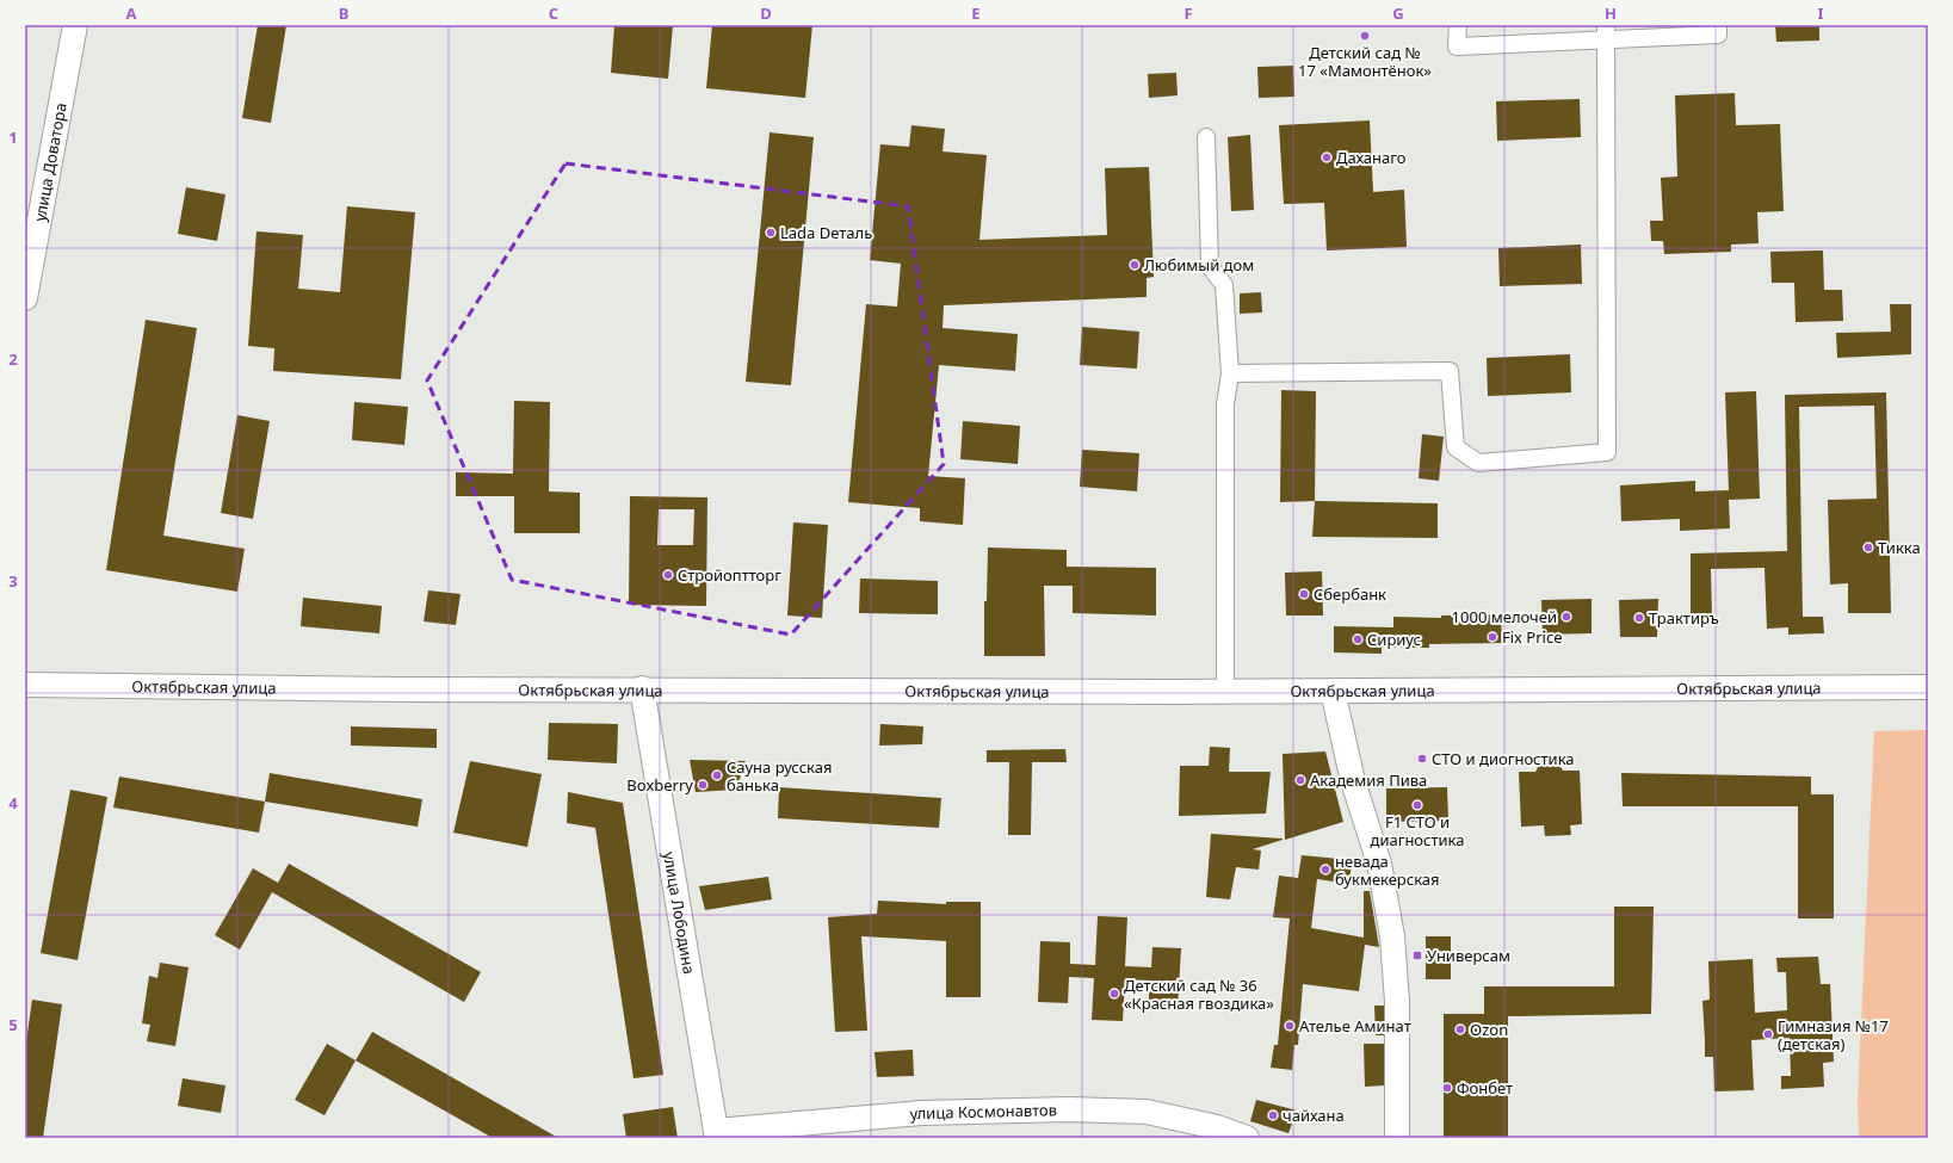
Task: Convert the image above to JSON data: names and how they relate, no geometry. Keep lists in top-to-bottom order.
{
  "streets": {
    "main road": [
      "улица Доватора",
      "Октябрьская улица",
      "улица Лободина",
      "улица Космонавтов"
    ]
  },
  "crossings": [
    ["Октябрьская улица", "улица Лободина"],
    ["улица Лободина", "улица Космонавтов"]
  ],
  "places": {
    "other": [
      "Детский сад № 17 «Мамонтёнок»",
      "Даханаго",
      "Lada Dеталь",
      "Любимый дом",
      "Тикка",
      "Стройоптторг",
      "Сбербанк",
      "1000 мелочей",
      "Трактиръ",
      "Fix Price",
      "Сириус",
      "СТО и диогностика",
      "Сауна русская банька",
      "Академия Пива",
      "Boxberry",
      "F1 СТО и диагностика",
      "невада букмекерская",
      "Детский сад № 36 «Красная гвоздика»",
      "Ателье Аминат",
      "Ozon",
      "Гимназия №17 (детская)",
      "Фонбет",
      "чайхана"
    ],
    "transit": ["Универсам"]
  },
  "grid": {
    "columns": [
      "A",
      "B",
      "C",
      "D",
      "E",
      "F",
      "G",
      "H",
      "I"
    ],
    "rows": [
      "1",
      "2",
      "3",
      "4",
      "5"
    ]
  }
}
